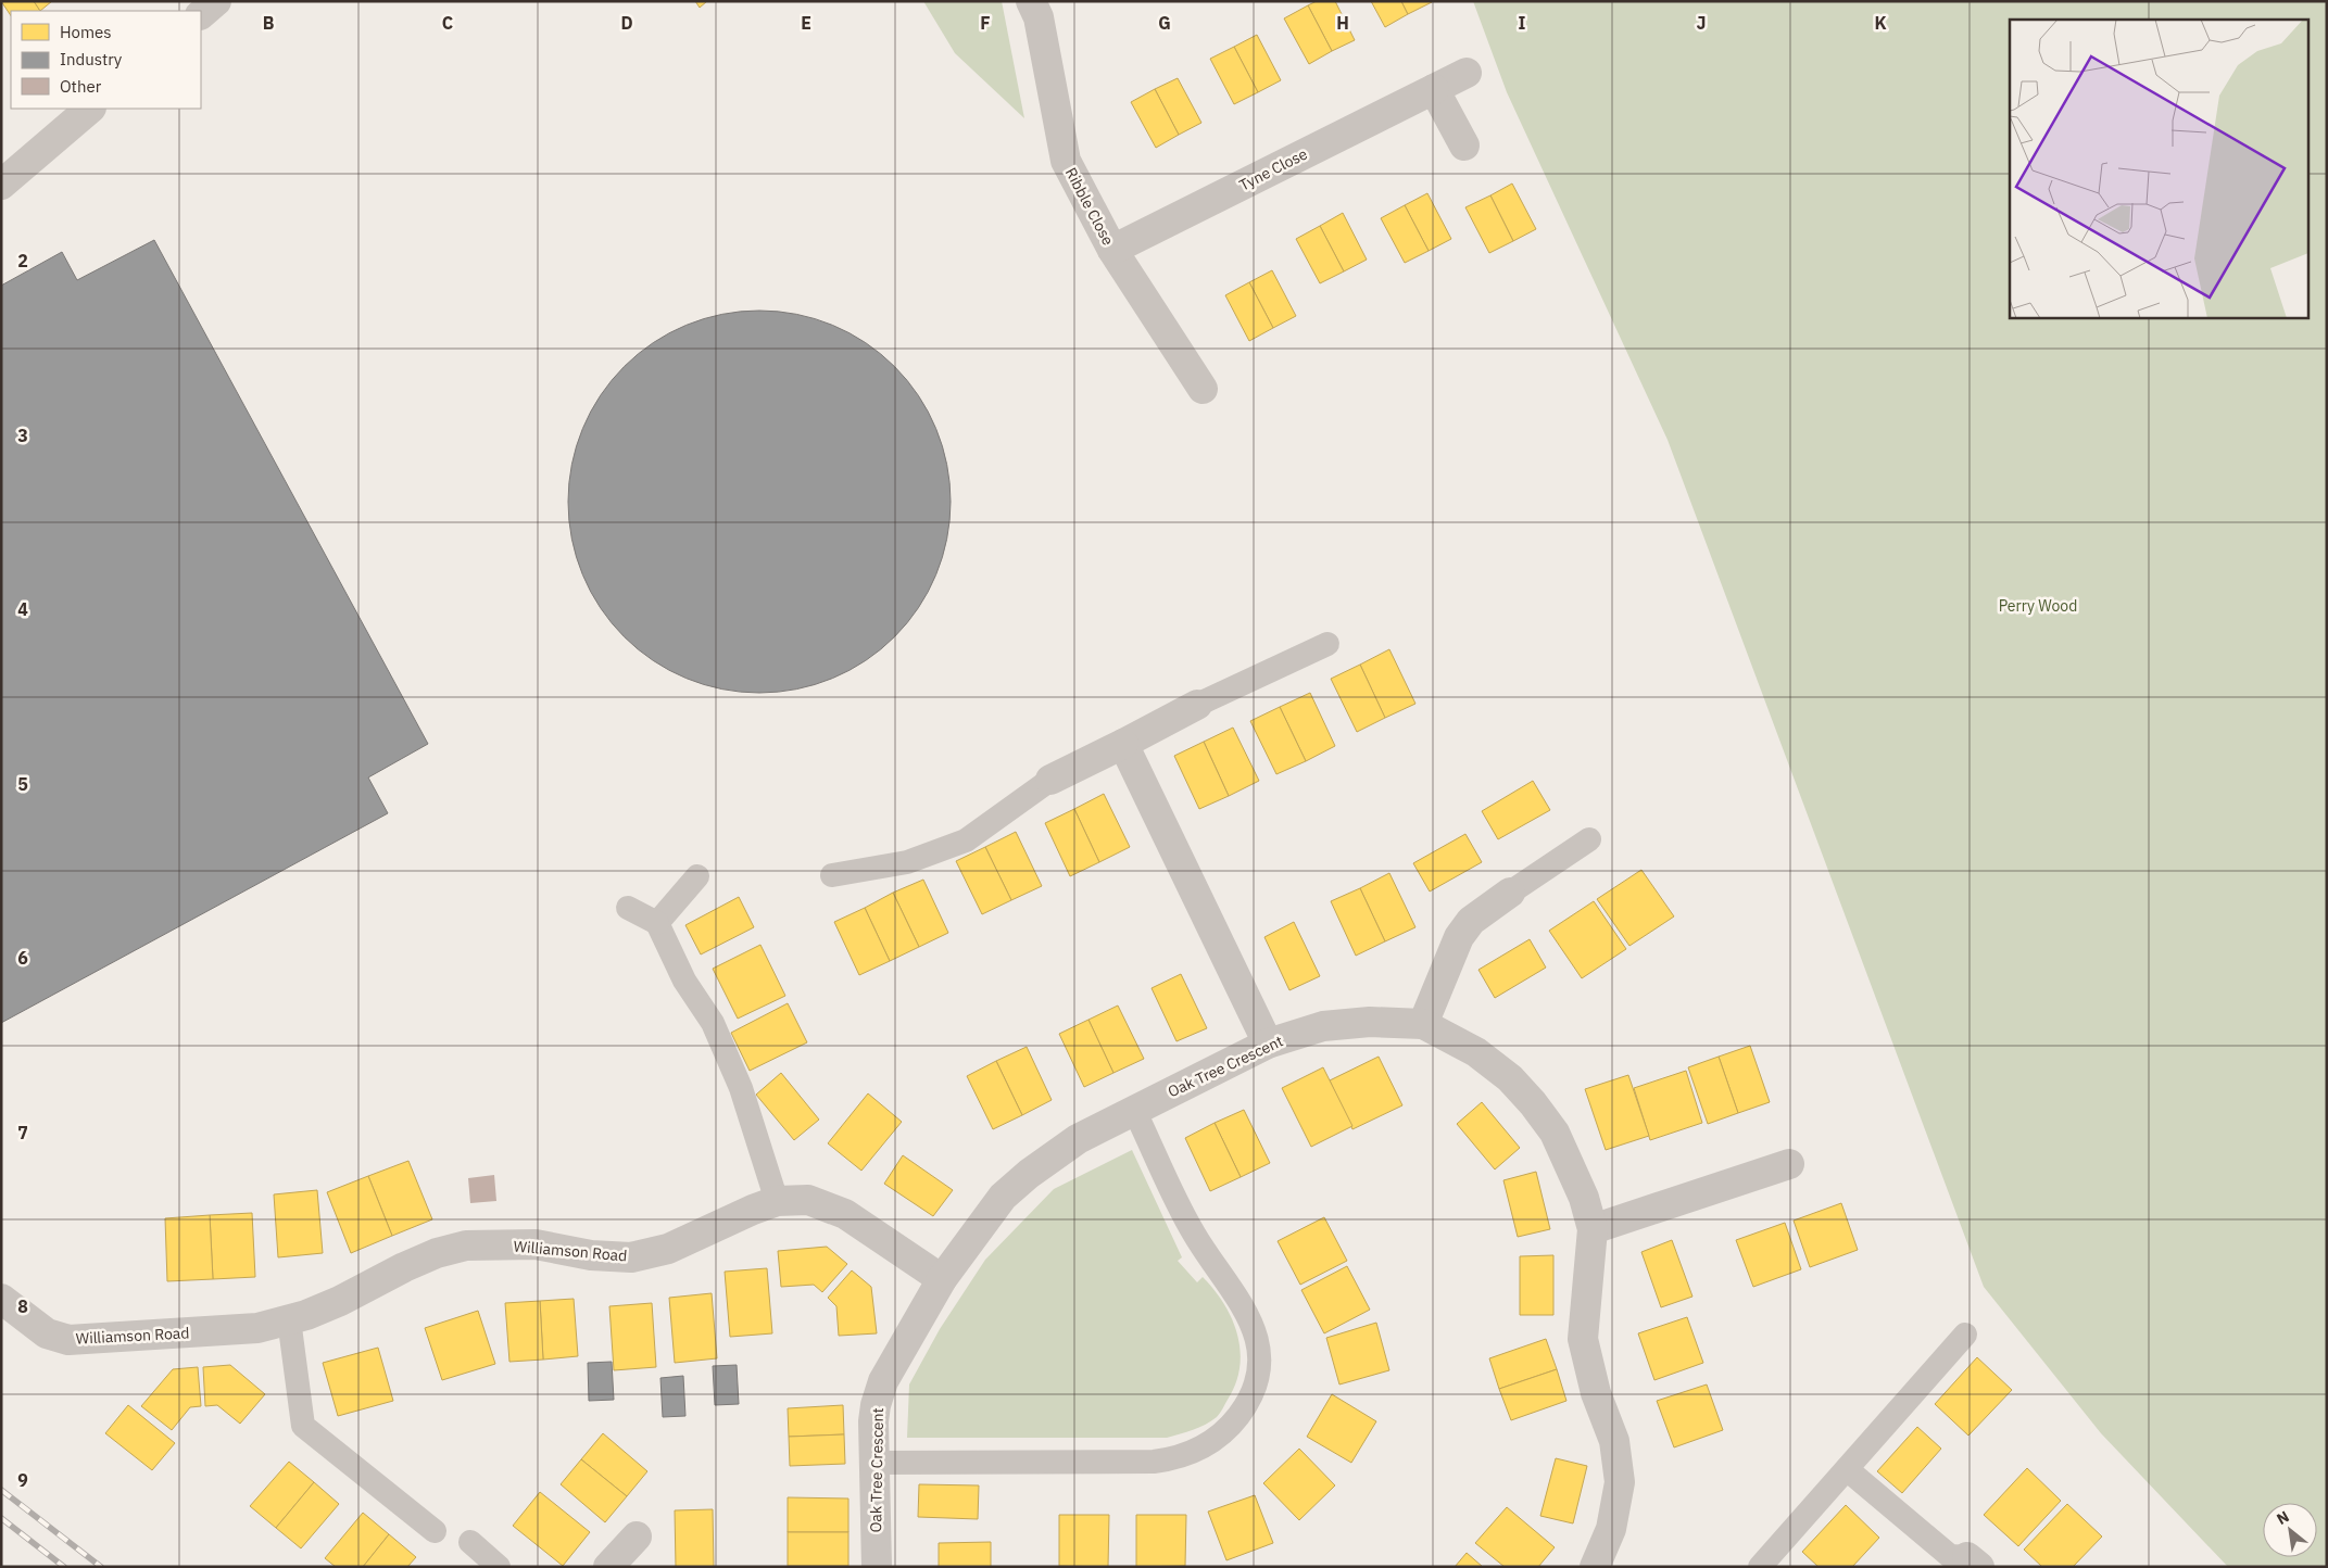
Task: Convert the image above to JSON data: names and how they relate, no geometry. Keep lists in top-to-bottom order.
{
  "streets": {
    "street": [
      "Tyne Close",
      "Ribble Close",
      "Oak Tree Crescent",
      "Williamson Road"
    ]
  },
  "crossings": [
    ["Tyne Close", "Ribble Close"],
    ["Oak Tree Crescent", "Williamson Road"]
  ],
  "parks": ["Perry Wood"],
  "legend": ["Homes", "Industry", "Other"],
  "north": "top left",
  "grid": {
    "columns": [
      "B",
      "C",
      "D",
      "E",
      "F",
      "G",
      "H",
      "I",
      "J",
      "K"
    ],
    "rows": [
      "2",
      "3",
      "4",
      "5",
      "6",
      "7",
      "8",
      "9"
    ]
  }
}
